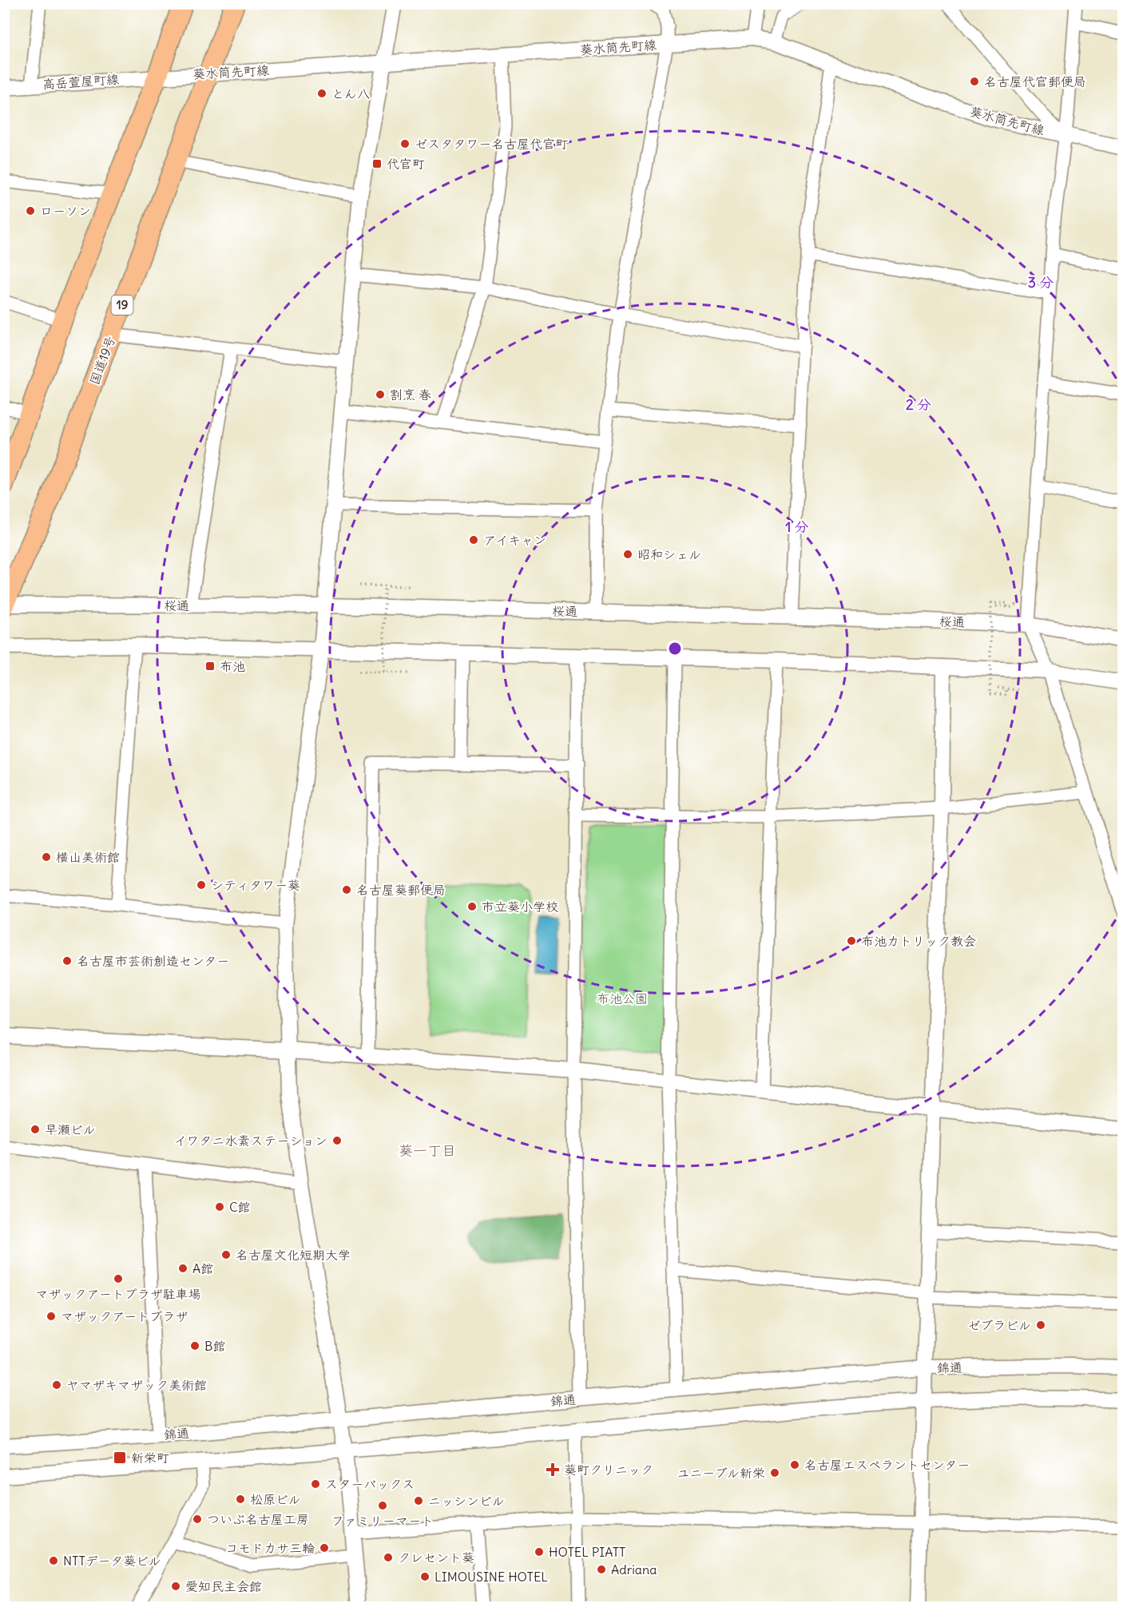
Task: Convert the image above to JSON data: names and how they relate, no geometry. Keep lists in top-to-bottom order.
{
  "streets": {
    "highway": ["19", "国道19号"],
    "street": [
      "葵水筒先町線",
      "高岳萱屋町線",
      "桜通",
      "錦通"
    ]
  },
  "crossings": [
    ["葵水筒先町線", "高岳萱屋町線"],
    ["葵水筒先町線", "国道19号"],
    ["国道19号", "桜通"]
  ],
  "districts": ["葵一丁目"],
  "parks": ["布池公園"],
  "places": {
    "other": [
      "名古屋代官郵便局",
      "とん八",
      "ゼスタタワー名古屋代官町",
      "ローソン",
      "割烹 春",
      "アイキャン",
      "昭和シェル",
      "横山美術館",
      "シティタワー葵",
      "名古屋葵郵便局",
      "市立葵小学校",
      "布池カトリック教会",
      "名古屋市芸術創造センター",
      "早瀬ビル",
      "イワタニ水素ステーション",
      "C館",
      "名古屋文化短期大学",
      "A館",
      "マザックアートプラザ駐車場",
      "マザックアートプラザ",
      "ゼブラビル",
      "B館",
      "ヤマザキマザック美術館",
      "名古屋エスペラントセンター",
      "ユニーブル新栄",
      "スターバックス",
      "松原ビル",
      "ニッシンビル",
      "ファミリーマート",
      "ついぶ名古屋工房",
      "コモドカサ三輪",
      "HOTEL PIATT",
      "クレセント葵",
      "NTTデータ葵ビル",
      "Adriana",
      "LIMOUSINE HOTEL",
      "愛知民主会館"
    ],
    "transit": ["代官町", "布池", "新栄町"],
    "health": ["葵町クリニック"]
  },
  "rings": ["3 分", "2 分", "1 分"]
}
